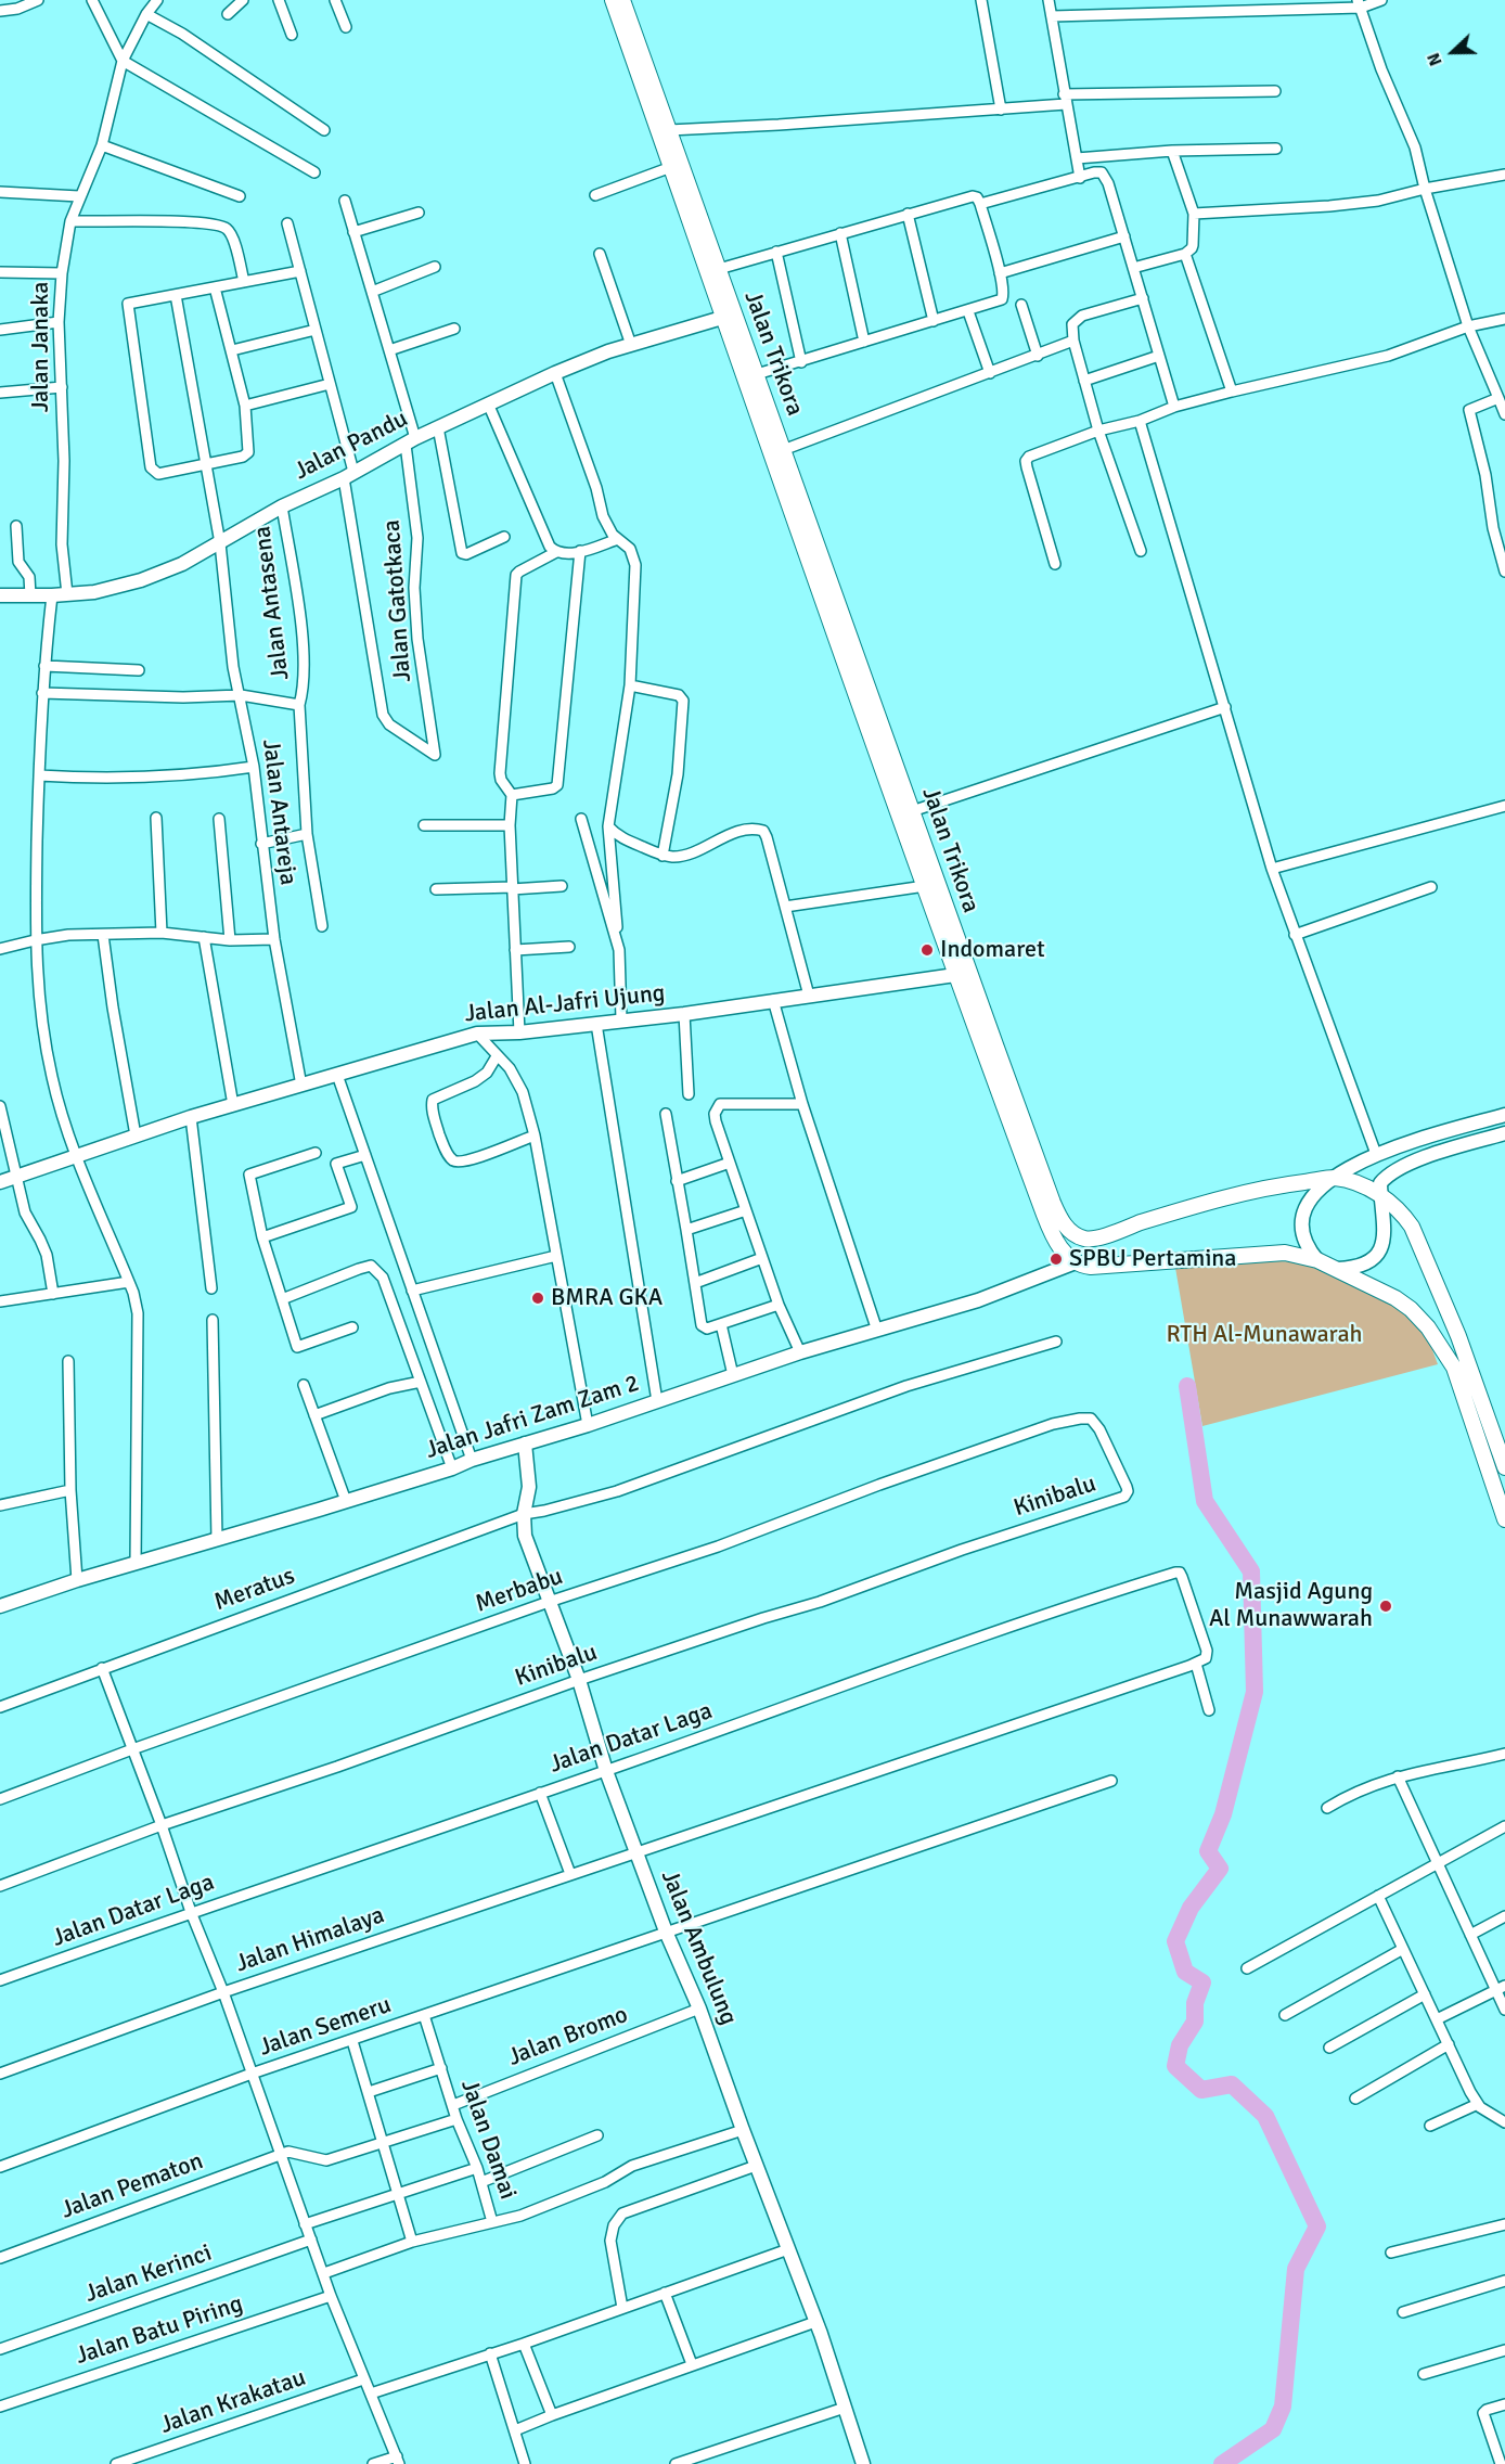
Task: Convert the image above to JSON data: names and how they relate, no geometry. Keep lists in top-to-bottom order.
{
  "streets": {
    "main road": ["Jalan Trikora"],
    "street": [
      "Jalan Janaka",
      "Jalan Pandu",
      "Jalan Gatotkaca",
      "Jalan Antasena",
      "Jalan Antareja",
      "Jalan Al-Jafri Ujung",
      "Jalan Jafri Zam Zam 2",
      "Kinibalu",
      "Meratus",
      "Merbabu",
      "Jalan Datar Laga",
      "Jalan Himalaya",
      "Jalan Ambulung",
      "Jalan Semeru",
      "Jalan Bromo",
      "Jalan Damai",
      "Jalan Pematon",
      "Jalan Kerinci",
      "Jalan Batu Piring",
      "Jalan Krakatau"
    ]
  },
  "crossings": [
    ["Jalan Janaka", "Jalan Pandu"],
    ["Jalan Trikora", "Jalan Pandu"],
    ["Jalan Trikora", "Jalan Al-Jafri Ujung"],
    ["Jalan Trikora", "Jalan Jafri Zam Zam 2"],
    ["Jalan Pandu", "Jalan Gatotkaca"],
    ["Jalan Pandu", "Jalan Antasena"],
    ["Jalan Pandu", "Jalan Antareja"],
    ["Jalan Antareja", "Jalan Al-Jafri Ujung"],
    ["Jalan Jafri Zam Zam 2", "Jalan Ambulung"],
    ["Kinibalu", "Merbabu"],
    ["Kinibalu", "Jalan Ambulung"],
    ["Meratus", "Jalan Ambulung"],
    ["Merbabu", "Jalan Ambulung"],
    ["Jalan Datar Laga", "Jalan Himalaya"],
    ["Jalan Datar Laga", "Jalan Ambulung"],
    ["Jalan Himalaya", "Jalan Ambulung"],
    ["Jalan Ambulung", "Jalan Semeru"],
    ["Jalan Ambulung", "Jalan Bromo"],
    ["Jalan Semeru", "Jalan Damai"],
    ["Jalan Bromo", "Jalan Damai"]
  ],
  "parks": ["RTH Al-Munawarah"],
  "places": [
    "Indomaret",
    "SPBU Pertamina",
    "BMRA GKA",
    "Masjid Agung Al Munawwarah"
  ],
  "north": "left"
}
